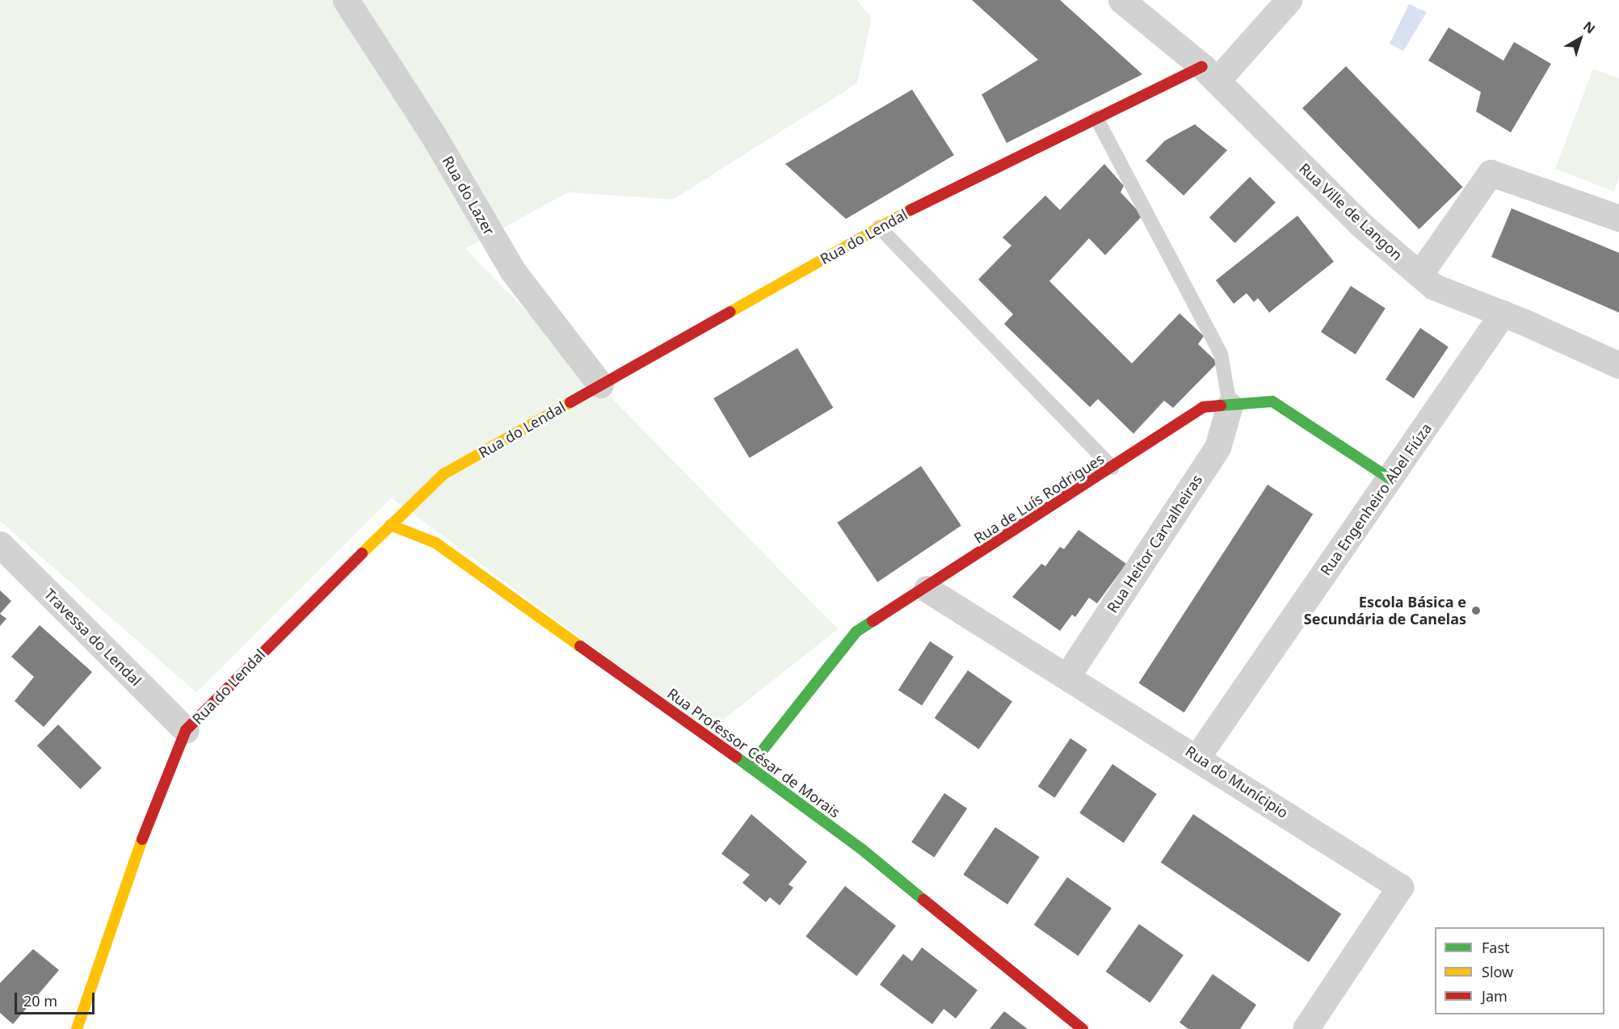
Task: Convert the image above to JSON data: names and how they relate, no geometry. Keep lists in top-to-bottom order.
{
  "streets": {
    "street": [
      "Rua do Lazer",
      "Rua Ville de Langon",
      "Rua do Lendal",
      "Rua de Luís Rodrigues",
      "Rua Engenheiro Abel Fiúza",
      "Rua Heitor Carvalheiras",
      "Travessa do Lendal",
      "Rua Professor César de Morais",
      "Rua do Munícipio"
    ]
  },
  "crossings": [
    ["Rua do Lazer", "Rua do Lendal"],
    ["Rua Ville de Langon", "Rua do Lendal"],
    ["Rua Ville de Langon", "Rua Engenheiro Abel Fiúza"],
    ["Rua do Lendal", "Travessa do Lendal"],
    ["Rua do Lendal", "Rua Professor César de Morais"],
    ["Rua de Luís Rodrigues", "Rua Engenheiro Abel Fiúza"],
    ["Rua de Luís Rodrigues", "Rua Heitor Carvalheiras"],
    ["Rua de Luís Rodrigues", "Rua Professor César de Morais"],
    ["Rua de Luís Rodrigues", "Rua do Munícipio"],
    ["Rua Engenheiro Abel Fiúza", "Rua do Munícipio"],
    ["Rua Heitor Carvalheiras", "Rua do Munícipio"]
  ],
  "places": ["Escola Básica e Secundária de Canelas"],
  "legend": ["Fast", "Slow", "Jam"],
  "scale_bar": "20 m",
  "north": "top right"
}
